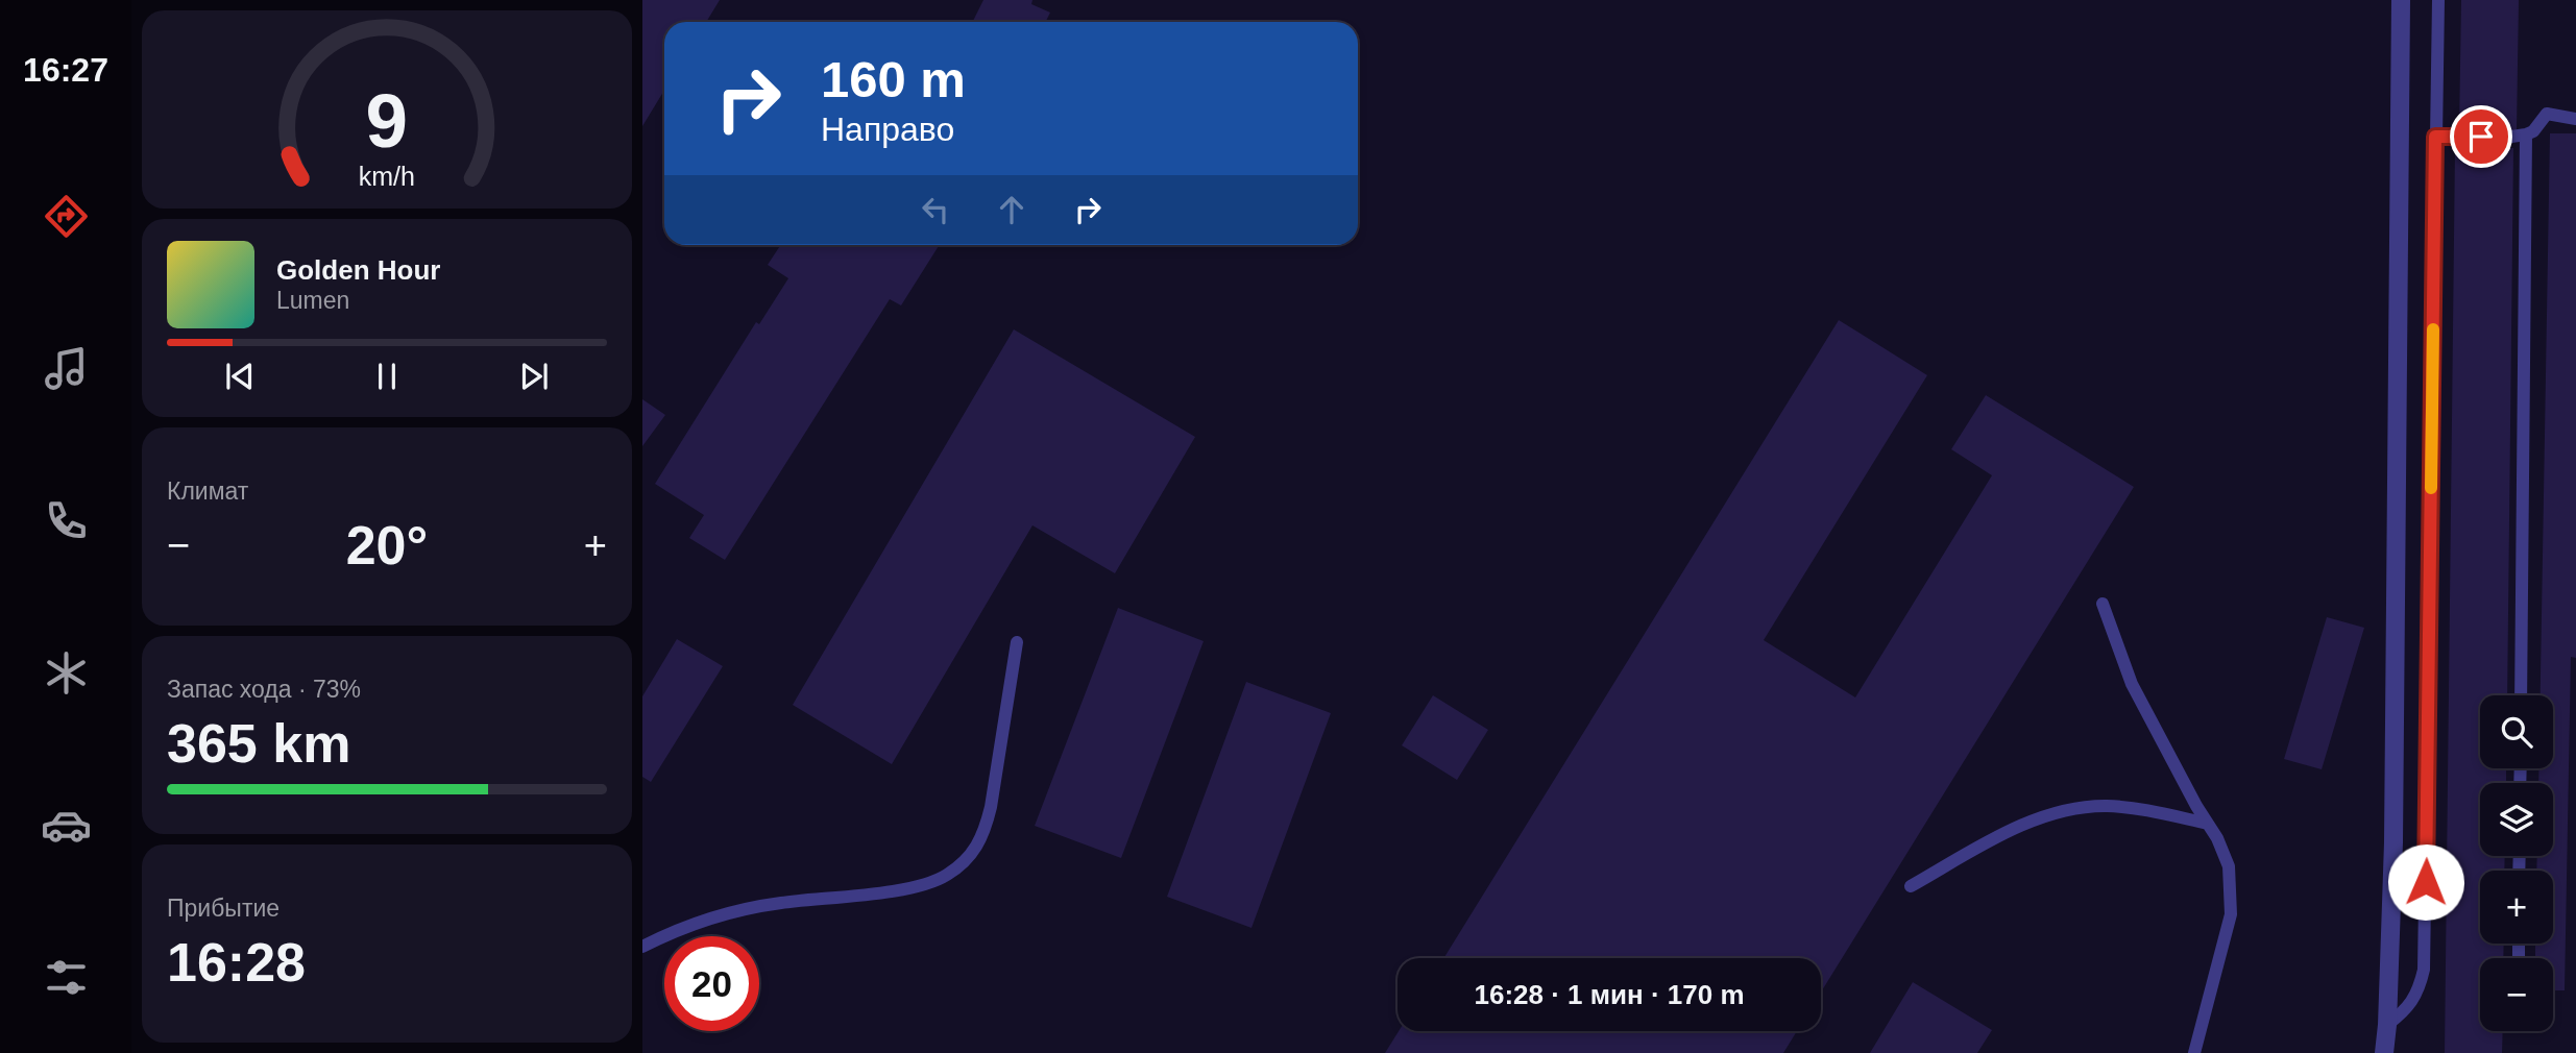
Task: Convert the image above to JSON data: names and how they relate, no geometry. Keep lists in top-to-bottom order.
{
  "page": {
    "tabs": "16:27",
    "turn": ["160 m", "Направо"],
    "song": ["Golden Hour", "Lumen"],
    "tile": [
      "Климат",
      ["Запас хода · 73%", "365 km"],
      ["Прибытие", "16:28"]
    ],
    "heat": ["−", "20°", "+"],
    "map_buttons": ["+", "−"],
    "limit": "20",
    "trip": "16:28 · 1 мин · 170 m",
    "gauge": ["9", "km/h"]
  }
}
